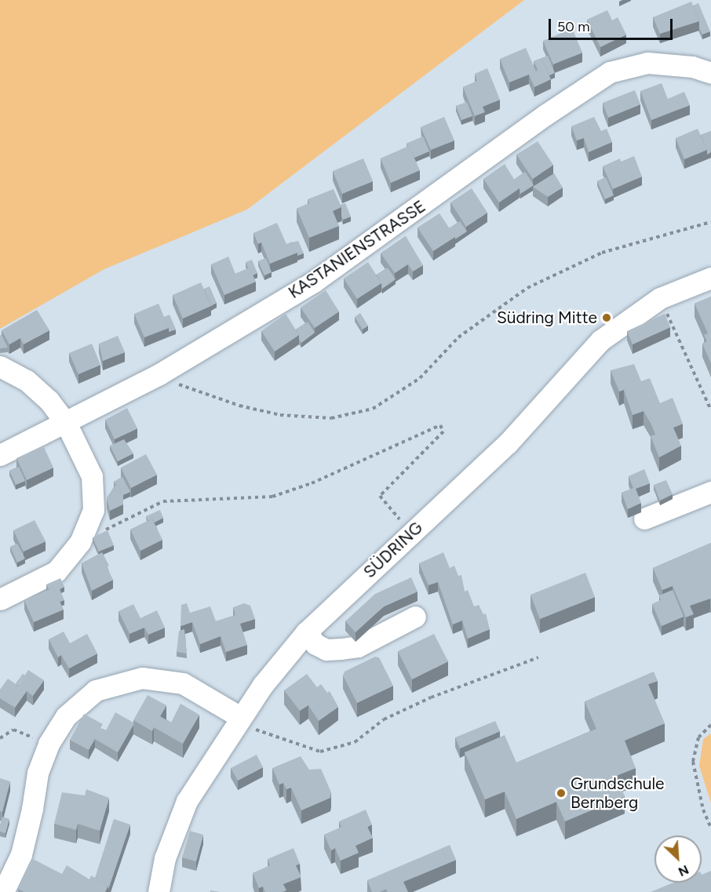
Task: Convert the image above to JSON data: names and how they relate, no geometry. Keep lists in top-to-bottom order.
{
  "streets": {
    "street": ["KASTANIENSTRASSE", "SÜDRING"]
  },
  "places": ["Südring Mitte", "Grundschule Bernberg"],
  "scale_bar": "50 m",
  "north": "bottom right"
}
